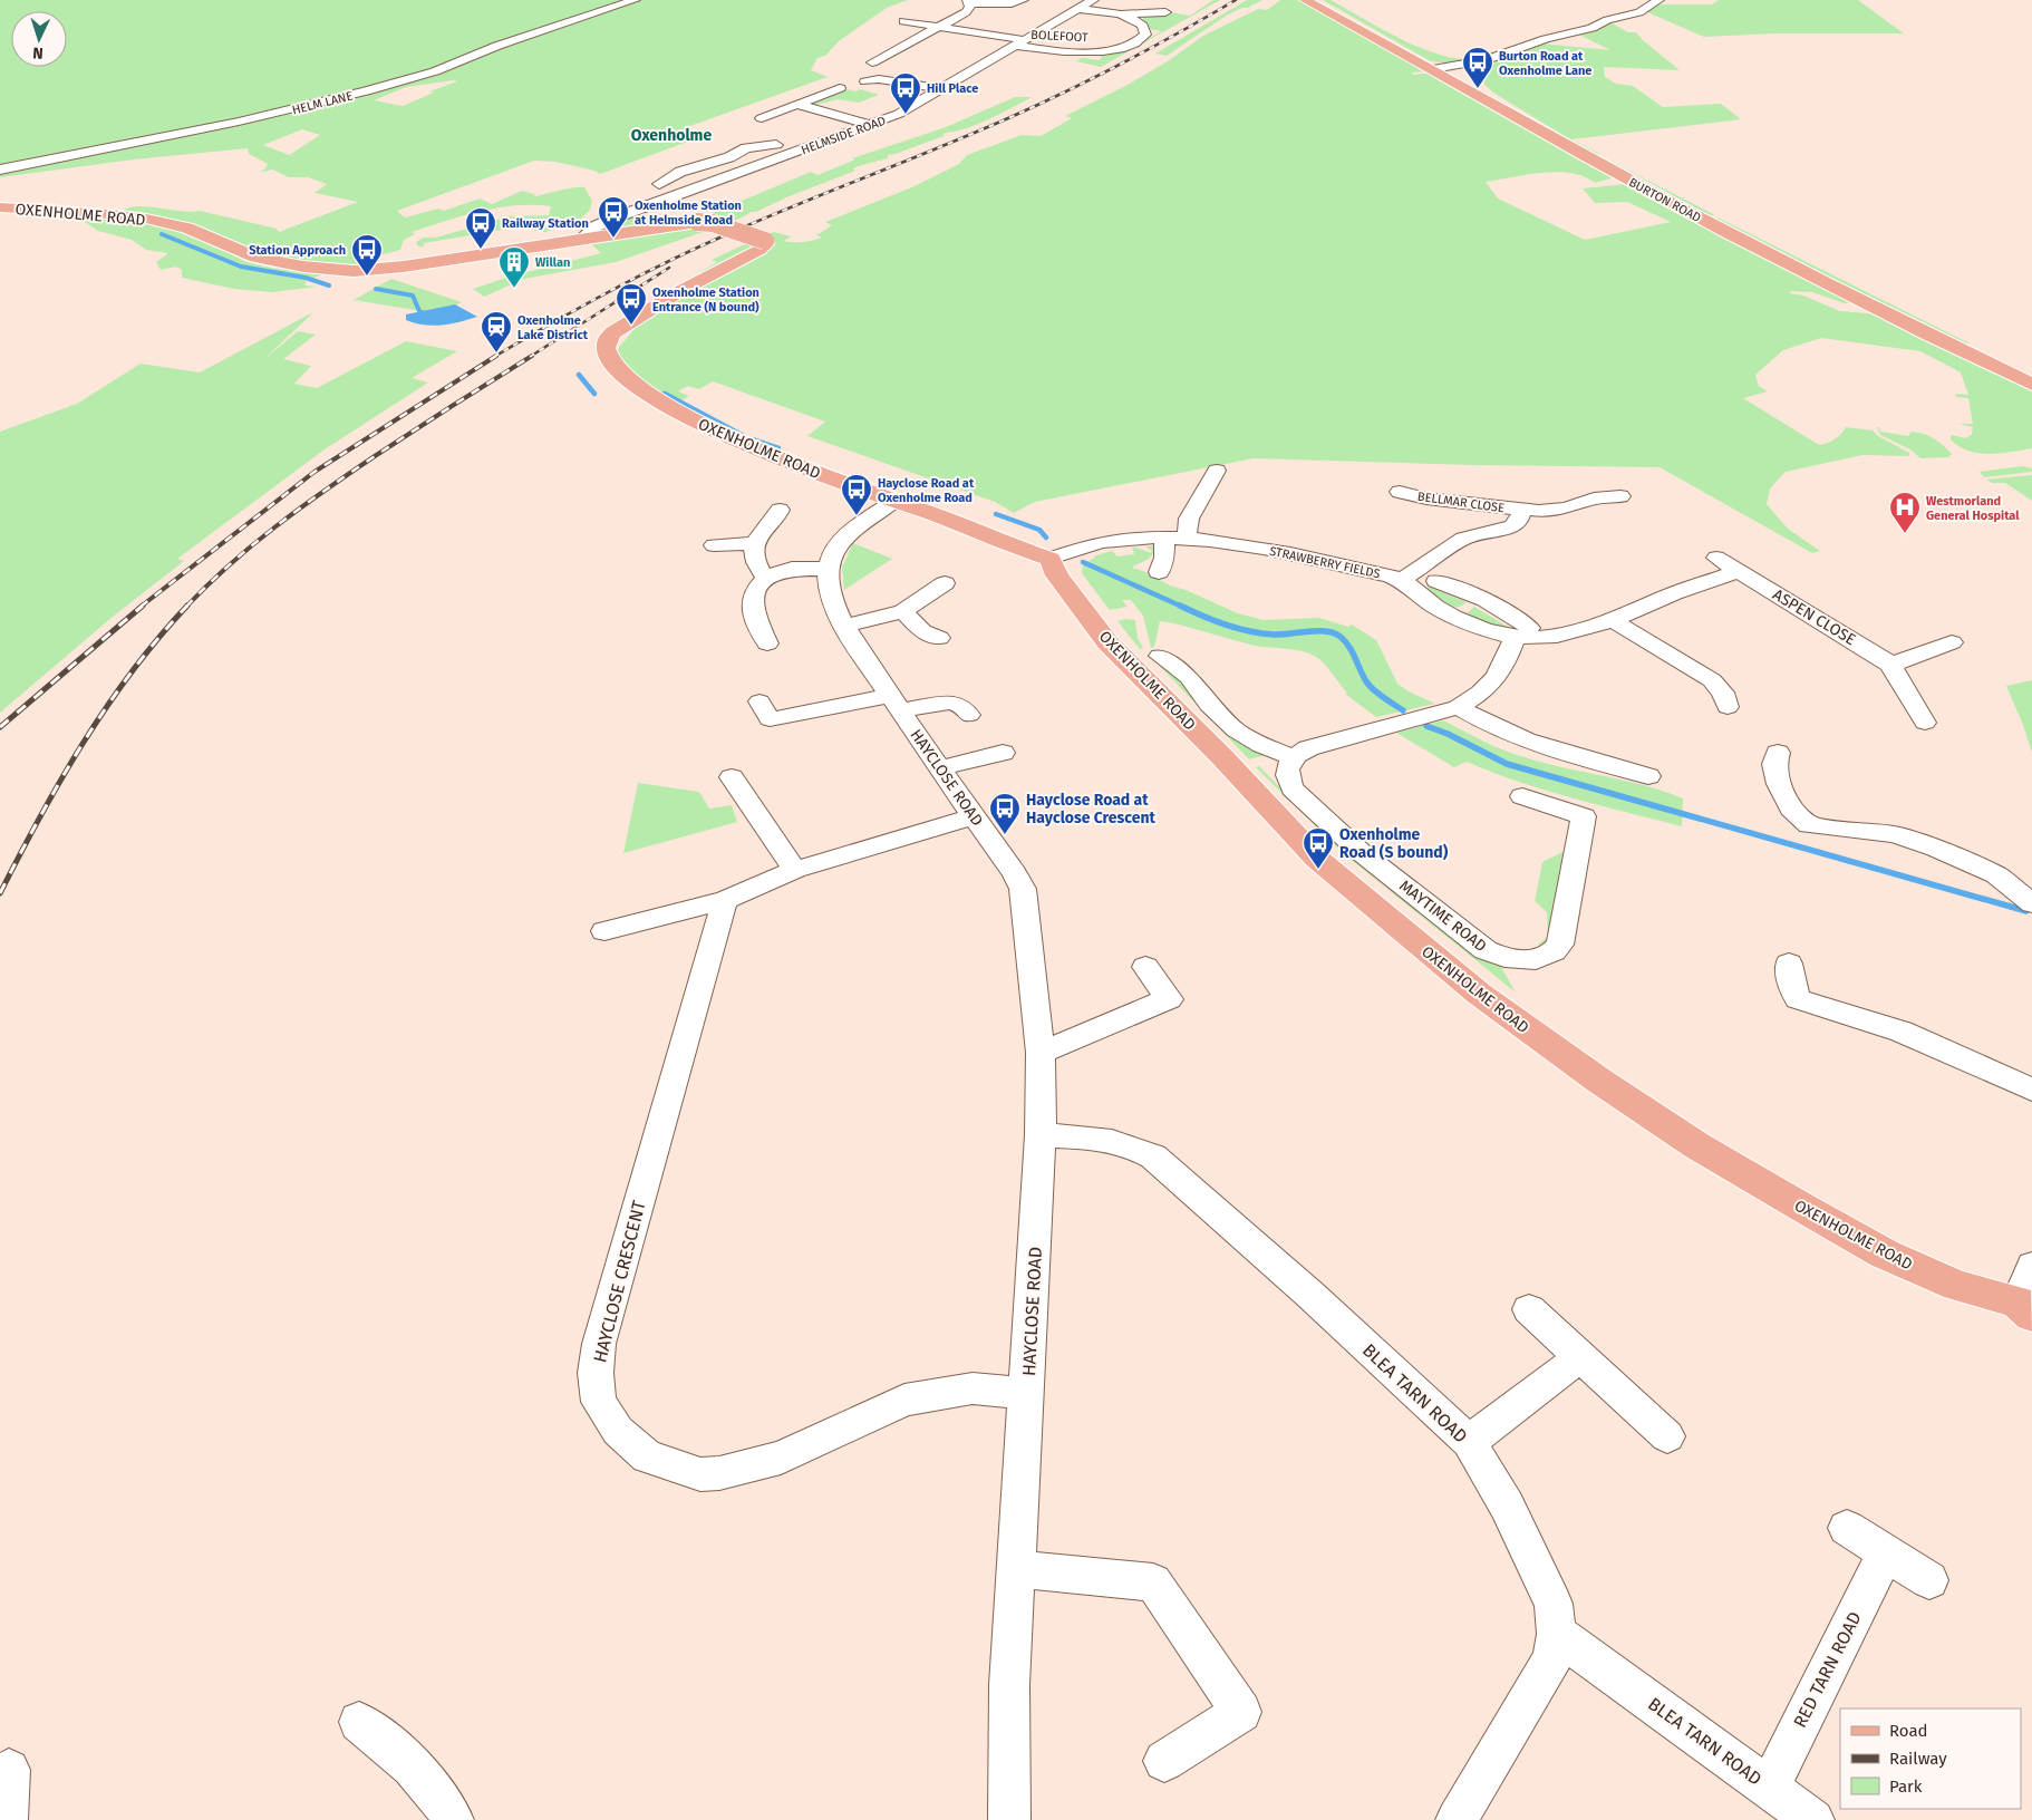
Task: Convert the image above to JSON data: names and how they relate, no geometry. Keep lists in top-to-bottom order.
{
  "streets": {
    "main road": ["BURTON ROAD", "OXENHOLME ROAD"],
    "street": [
      "BOLEFOOT",
      "HELM LANE",
      "HELMSIDE ROAD",
      "BELLMAR CLOSE",
      "STRAWBERRY FIELDS",
      "ASPEN CLOSE",
      "HAYCLOSE ROAD",
      "MAYTIME ROAD",
      "HAYCLOSE CRESCENT",
      "BLEA TARN ROAD",
      "RED TARN ROAD"
    ]
  },
  "crossings": [
    ["BOLEFOOT", "HELMSIDE ROAD"],
    ["HELMSIDE ROAD", "OXENHOLME ROAD"],
    ["OXENHOLME ROAD", "STRAWBERRY FIELDS"],
    ["BELLMAR CLOSE", "STRAWBERRY FIELDS"],
    ["HAYCLOSE ROAD", "HAYCLOSE CRESCENT"],
    ["HAYCLOSE ROAD", "BLEA TARN ROAD"],
    ["BLEA TARN ROAD", "RED TARN ROAD"]
  ],
  "districts": ["Oxenholme"],
  "places": {
    "bus stop": [
      "Burton Road at Oxenholme Lane",
      "Hill Place",
      "Oxenholme Station at Helmside Road",
      "Railway Station",
      "Station Approach",
      "Oxenholme Station Entrance (N bound)",
      "Hayclose Road at Oxenholme Road",
      "Hayclose Road at Hayclose Crescent",
      "Oxenholme Road (S bound)"
    ],
    "building": ["Willan"],
    "station": ["Oxenholme Lake District"],
    "hospital": ["Westmorland General Hospital"]
  },
  "legend": ["Road", "Railway", "Park"],
  "north": "bottom"
}
